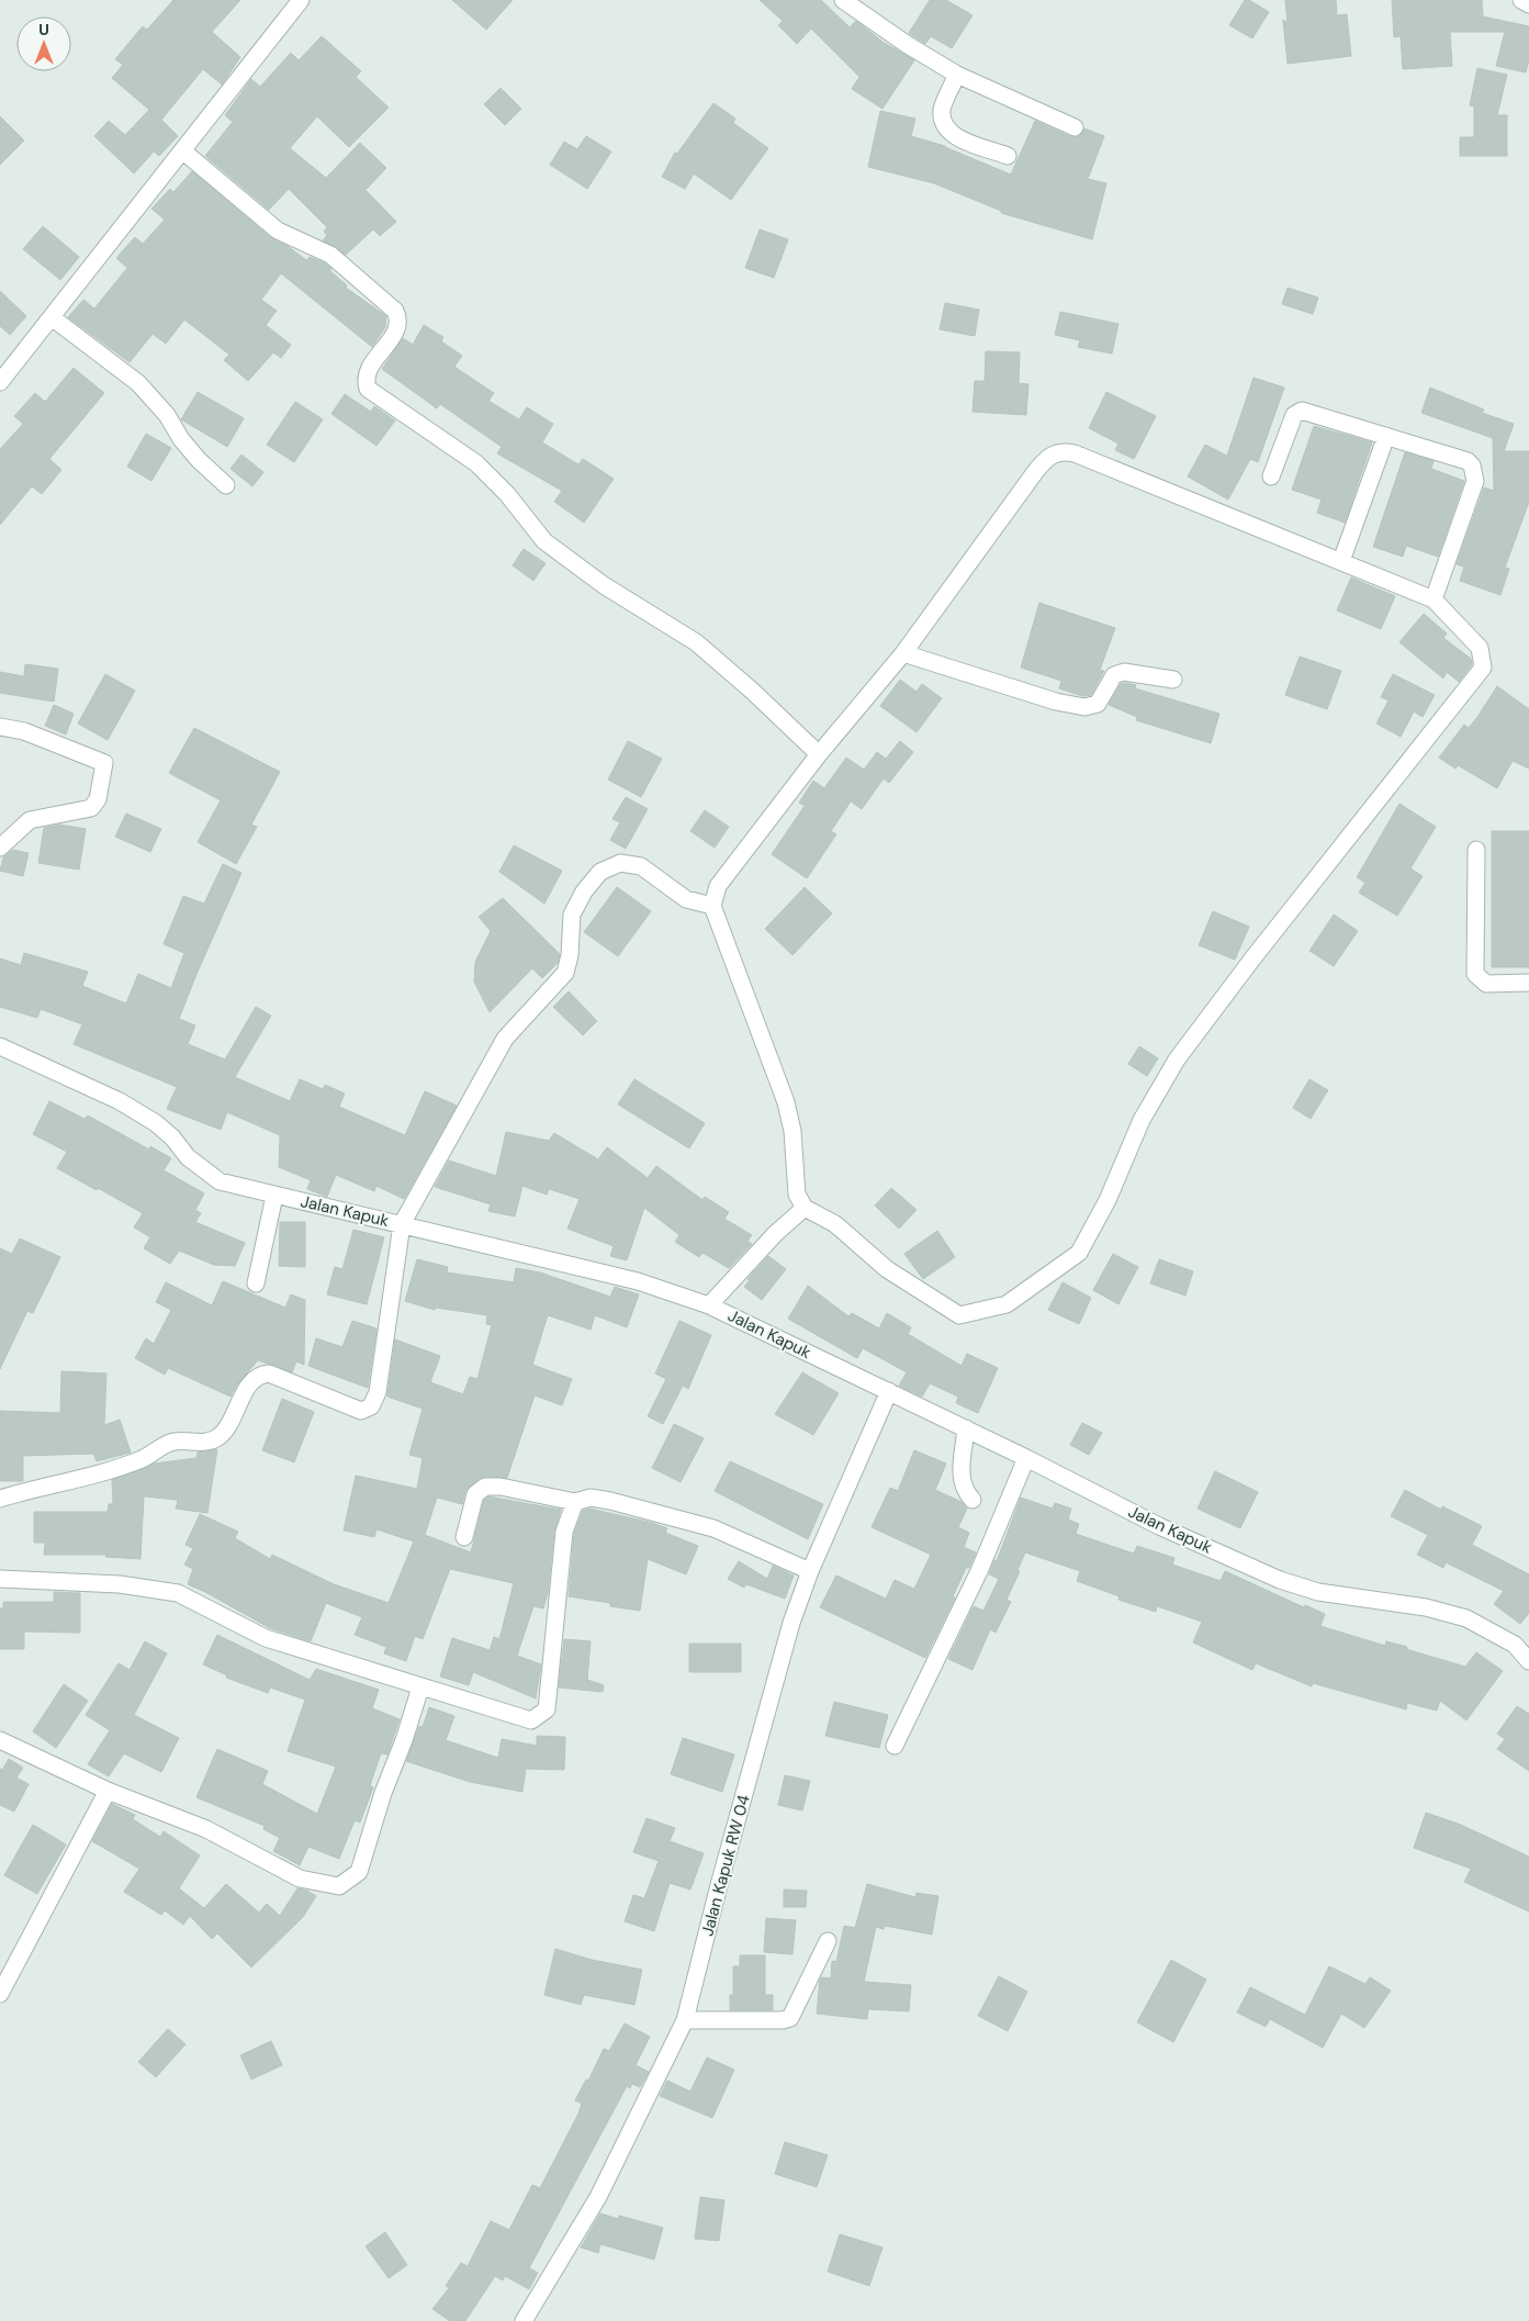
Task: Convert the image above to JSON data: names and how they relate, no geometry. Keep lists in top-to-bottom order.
{
  "streets": {
    "street": ["Jalan Kapuk", "Jalan Kapuk RW 04"]
  },
  "crossings": [
    ["Jalan Kapuk", "Jalan Kapuk RW 04"]
  ],
  "north": "top"
}
